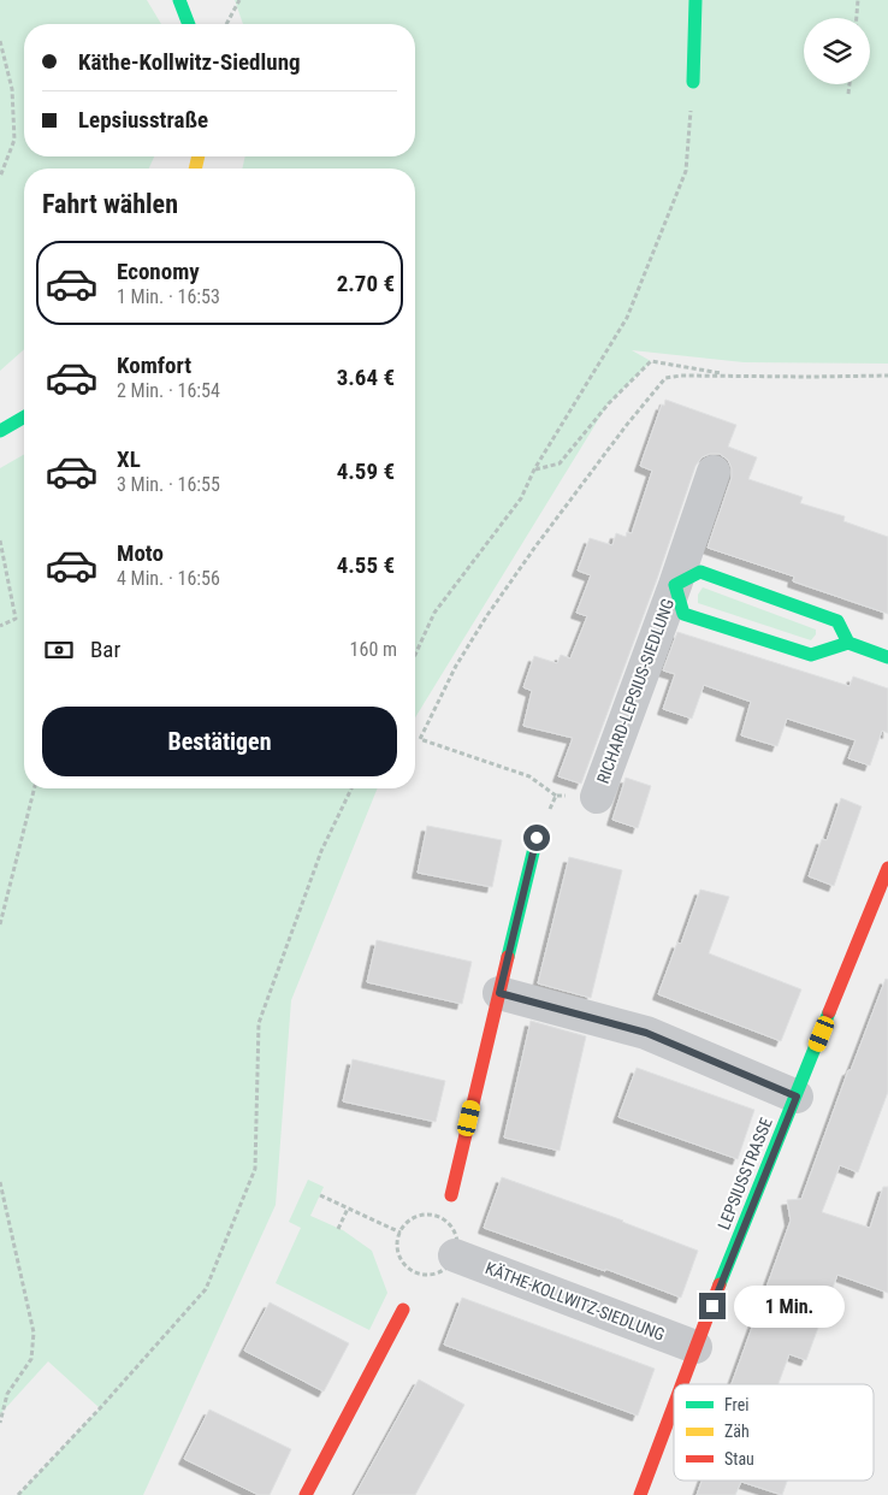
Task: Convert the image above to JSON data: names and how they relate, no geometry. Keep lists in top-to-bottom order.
{
  "streets": {
    "street": ["RICHARD-LEPSIUS-SIEDLUNG", "LEPSIUSSTRASSE", "KÄTHE-KOLLWITZ-SIEDLUNG"]
  },
  "crossings": [
    ["LEPSIUSSTRASSE", "KÄTHE-KOLLWITZ-SIEDLUNG"]
  ],
  "legend": ["Frei", "Zäh", "Stau"],
  "page": {
    "banner": ["Käthe-Kollwitz-Siedlung", "Lepsiusstraße"],
    "heading": "Fahrt wählen",
    "list": [
      {
        "name": "Economy",
        "note": "1 Min. · 16:53",
        "value": "2.70 €"
      },
      {
        "name": "Komfort",
        "note": "2 Min. · 16:54",
        "value": "3.64 €"
      },
      {
        "name": "XL",
        "note": "3 Min. · 16:55",
        "value": "4.59 €"
      },
      {
        "name": "Moto",
        "note": "4 Min. · 16:56",
        "value": "4.55 €"
      }
    ],
    "pay": ["Bar", "160 m"],
    "buttons": "Bestätigen",
    "bubble": "1 Min."
  }
}
